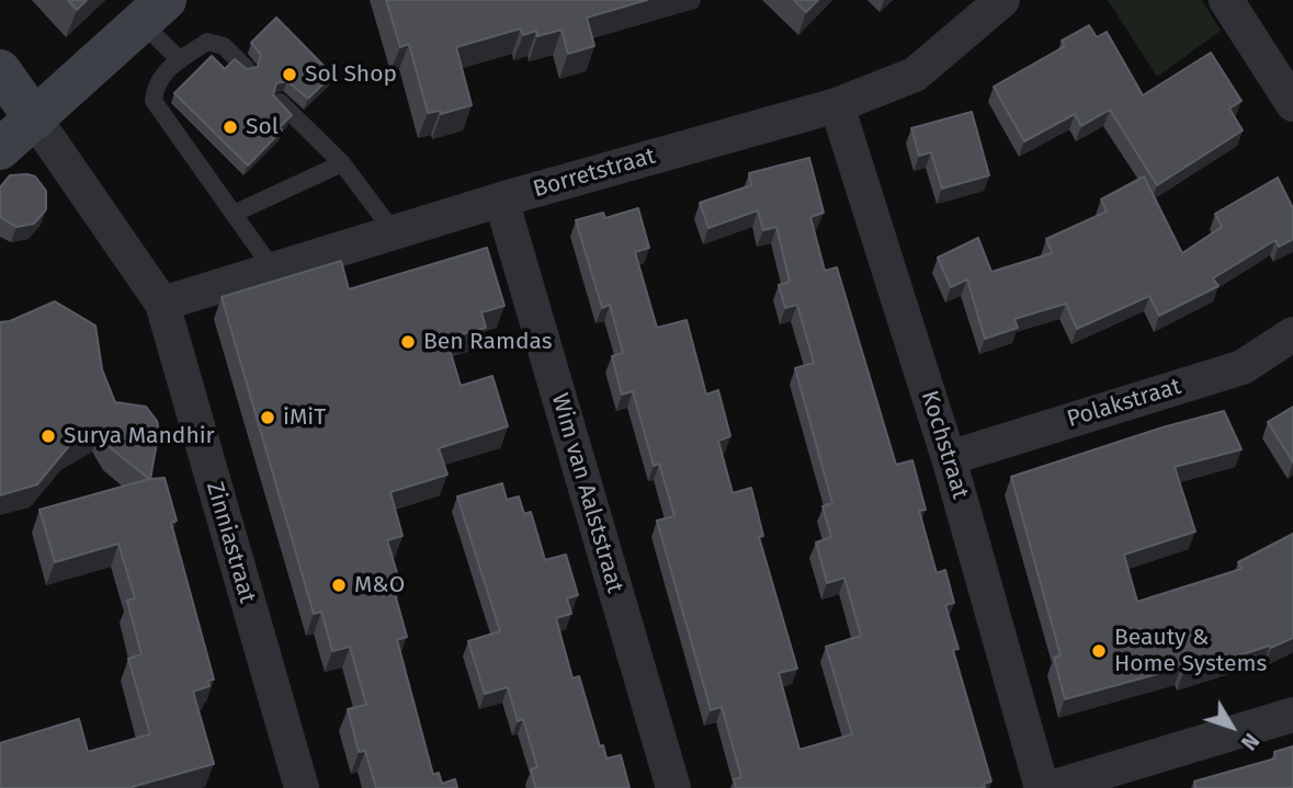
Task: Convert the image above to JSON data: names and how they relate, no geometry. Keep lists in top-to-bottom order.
{
  "streets": {
    "street": [
      "Borretstraat",
      "Polakstraat",
      "Kochstraat",
      "Wim van Aalststraat",
      "Zinniastraat"
    ]
  },
  "crossings": [
    ["Borretstraat", "Kochstraat"],
    ["Borretstraat", "Wim van Aalststraat"],
    ["Borretstraat", "Zinniastraat"],
    ["Polakstraat", "Kochstraat"]
  ],
  "places": [
    "Sol Shop",
    "Sol",
    "Ben Ramdas",
    "iMiT",
    "Surya Mandhir",
    "M&O",
    "Beauty & Home Systems"
  ],
  "north": "bottom right"
}
